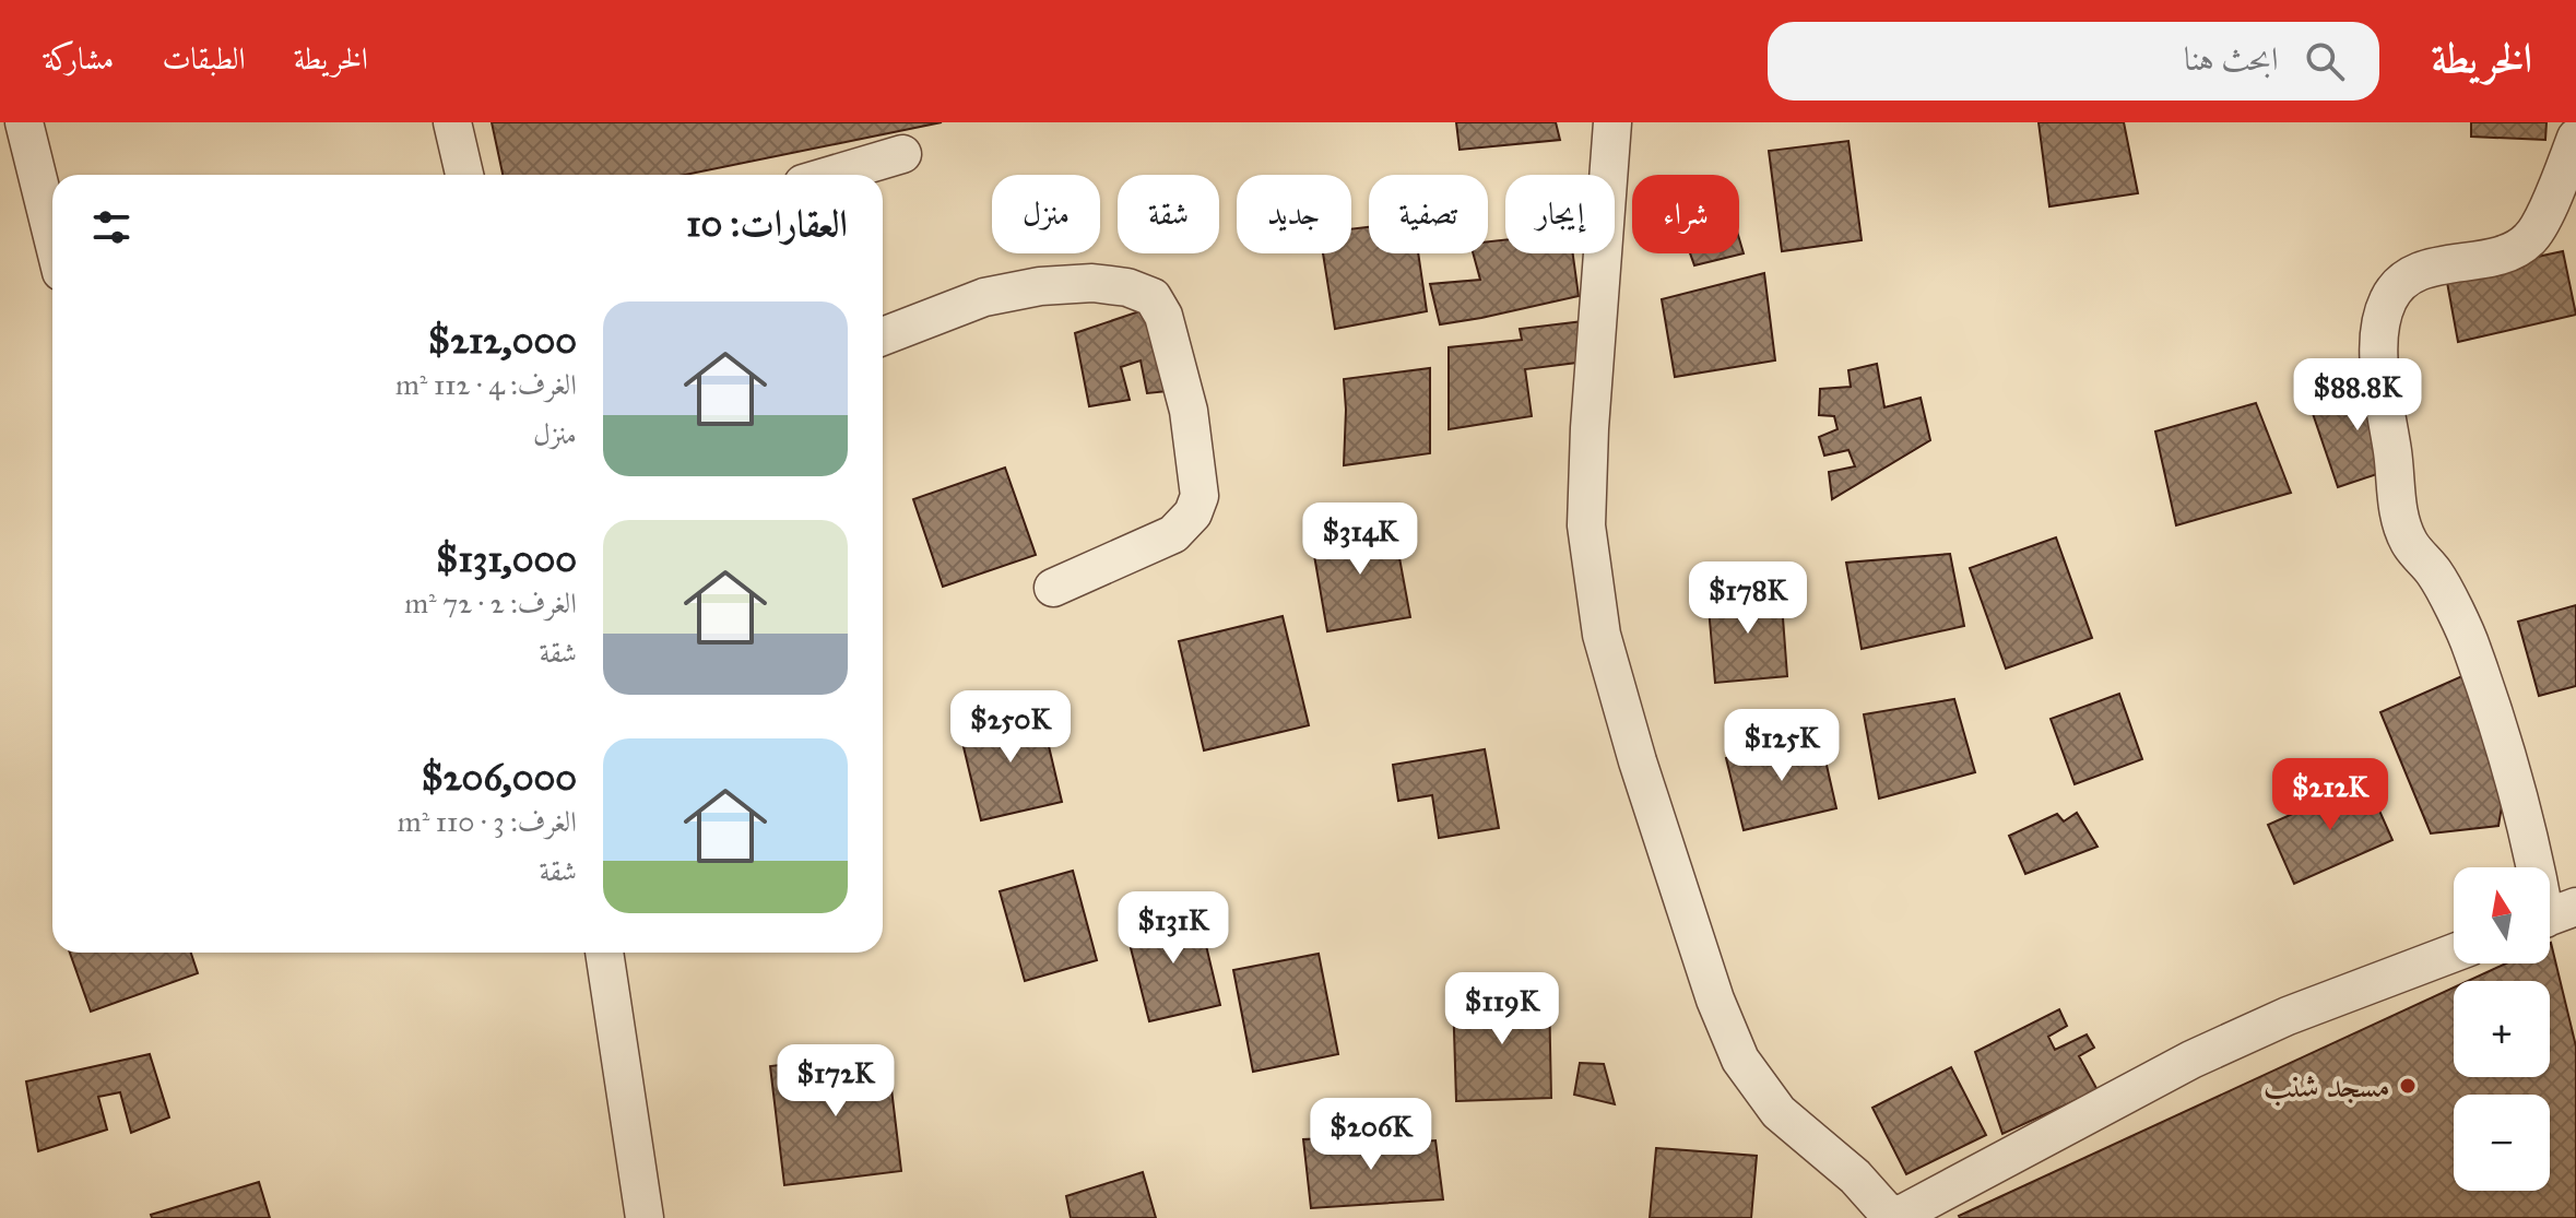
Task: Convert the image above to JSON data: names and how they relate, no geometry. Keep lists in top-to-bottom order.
{
  "places": ["مسجد شنب"],
  "north": "top",
  "page": {
    "header": "الخريطة",
    "search": "ابحث هنا",
    "nav": ["الخريطة", "الطبقات", "مشاركة"],
    "chip": [
      "شراء",
      "إيجار",
      "تصفية",
      "جديد",
      "شقة",
      "منزل"
    ],
    "heading": "العقارات: 10",
    "list": [
      {
        "name": "$212,000",
        "note": "الغرف: 4 · 112 m² · منزل"
      },
      {
        "name": "$131,000",
        "note": "الغرف: 2 · 72 m² · شقة"
      },
      {
        "name": "$206,000",
        "note": "الغرف: 3 · 110 m² · شقة"
      }
    ],
    "price": [
      "$88.8K",
      "$314K",
      "$178K",
      "$250K",
      "$125K",
      "$212K",
      "$131K",
      "$119K",
      "$172K",
      "$206K"
    ],
    "map_buttons": ["+", "−"]
  }
}
